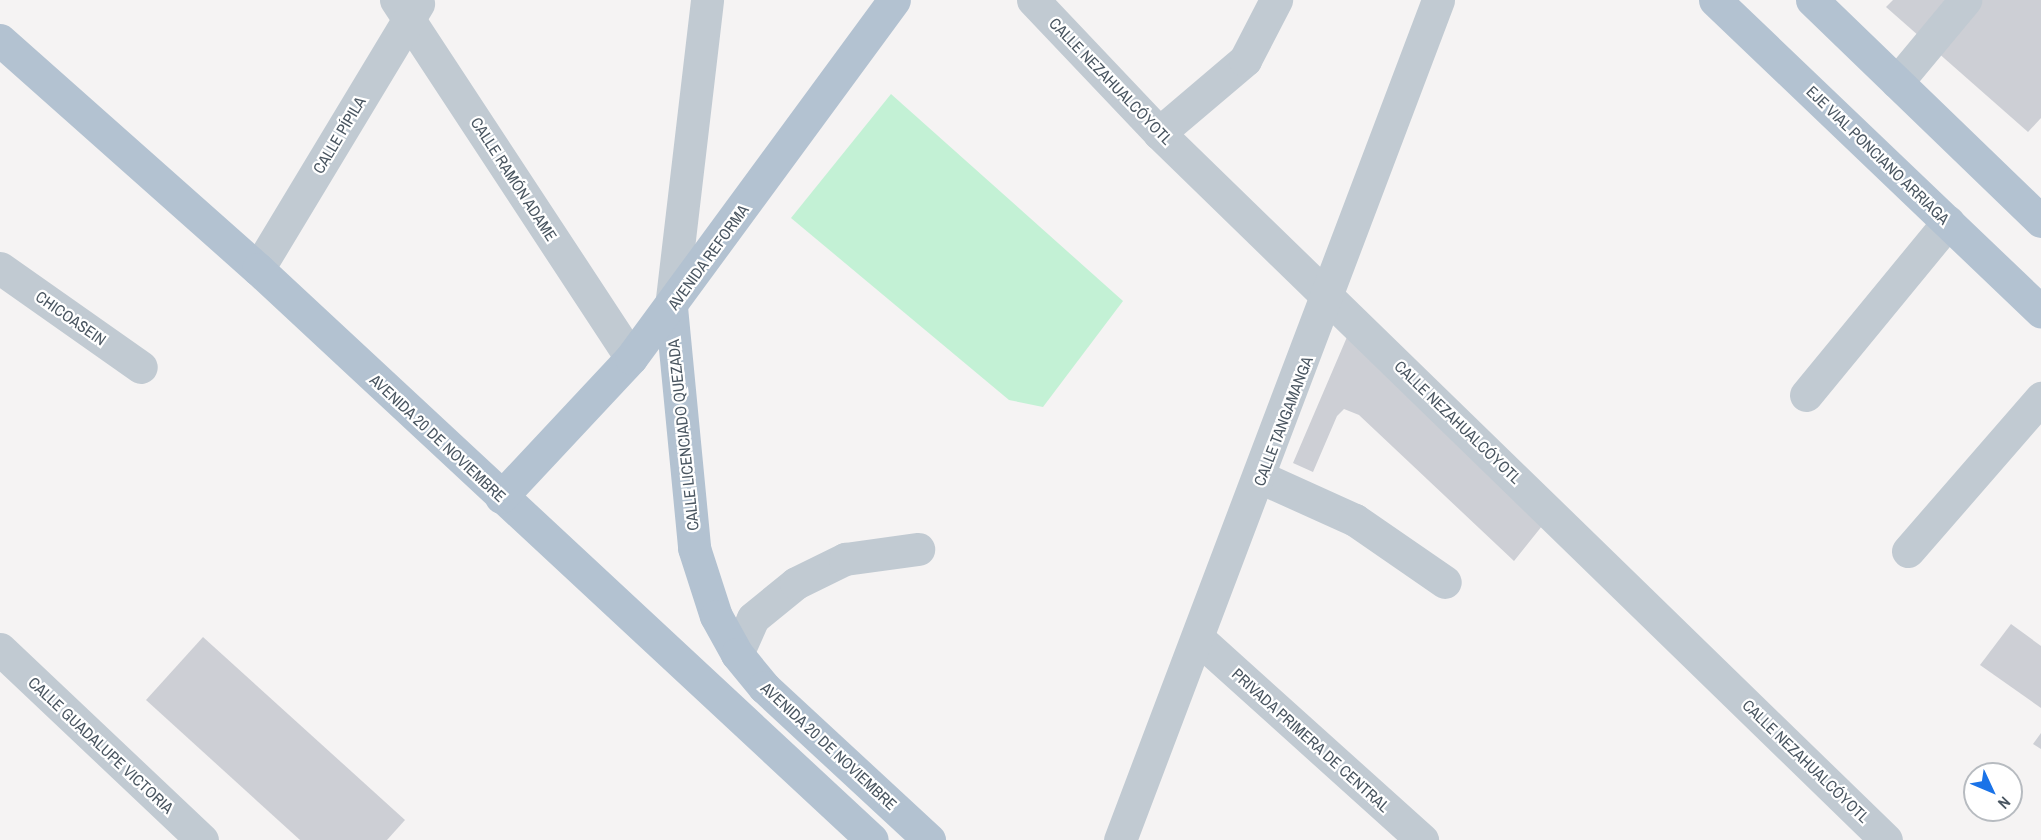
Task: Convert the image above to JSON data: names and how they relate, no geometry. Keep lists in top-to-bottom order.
{
  "streets": {
    "main road": [
      "EJE VIAL PONCIANO ARRIAGA",
      "AVENIDA REFORMA",
      "CALLE LICENCIADO QUEZADA",
      "AVENIDA 20 DE NOVIEMBRE"
    ],
    "street": [
      "CALLE NEZAHUALCÓYOTL",
      "CALLE PÍPILA",
      "CALLE RAMÓN ADAME",
      "CHICOASEIN",
      "CALLE TANGAMANGA",
      "PRIVADA PRIMERA DE CENTRAL",
      "CALLE GUADALUPE VICTORIA"
    ]
  },
  "crossings": [
    ["CALLE NEZAHUALCÓYOTL", "CALLE TANGAMANGA"],
    ["CALLE PÍPILA", "CALLE RAMÓN ADAME"],
    ["CALLE PÍPILA", "AVENIDA 20 DE NOVIEMBRE"],
    ["CALLE RAMÓN ADAME", "AVENIDA REFORMA"],
    ["AVENIDA REFORMA", "CALLE LICENCIADO QUEZADA"],
    ["AVENIDA REFORMA", "AVENIDA 20 DE NOVIEMBRE"],
    ["CALLE TANGAMANGA", "PRIVADA PRIMERA DE CENTRAL"],
    ["CALLE LICENCIADO QUEZADA", "AVENIDA 20 DE NOVIEMBRE"]
  ],
  "north": "bottom right"
}
